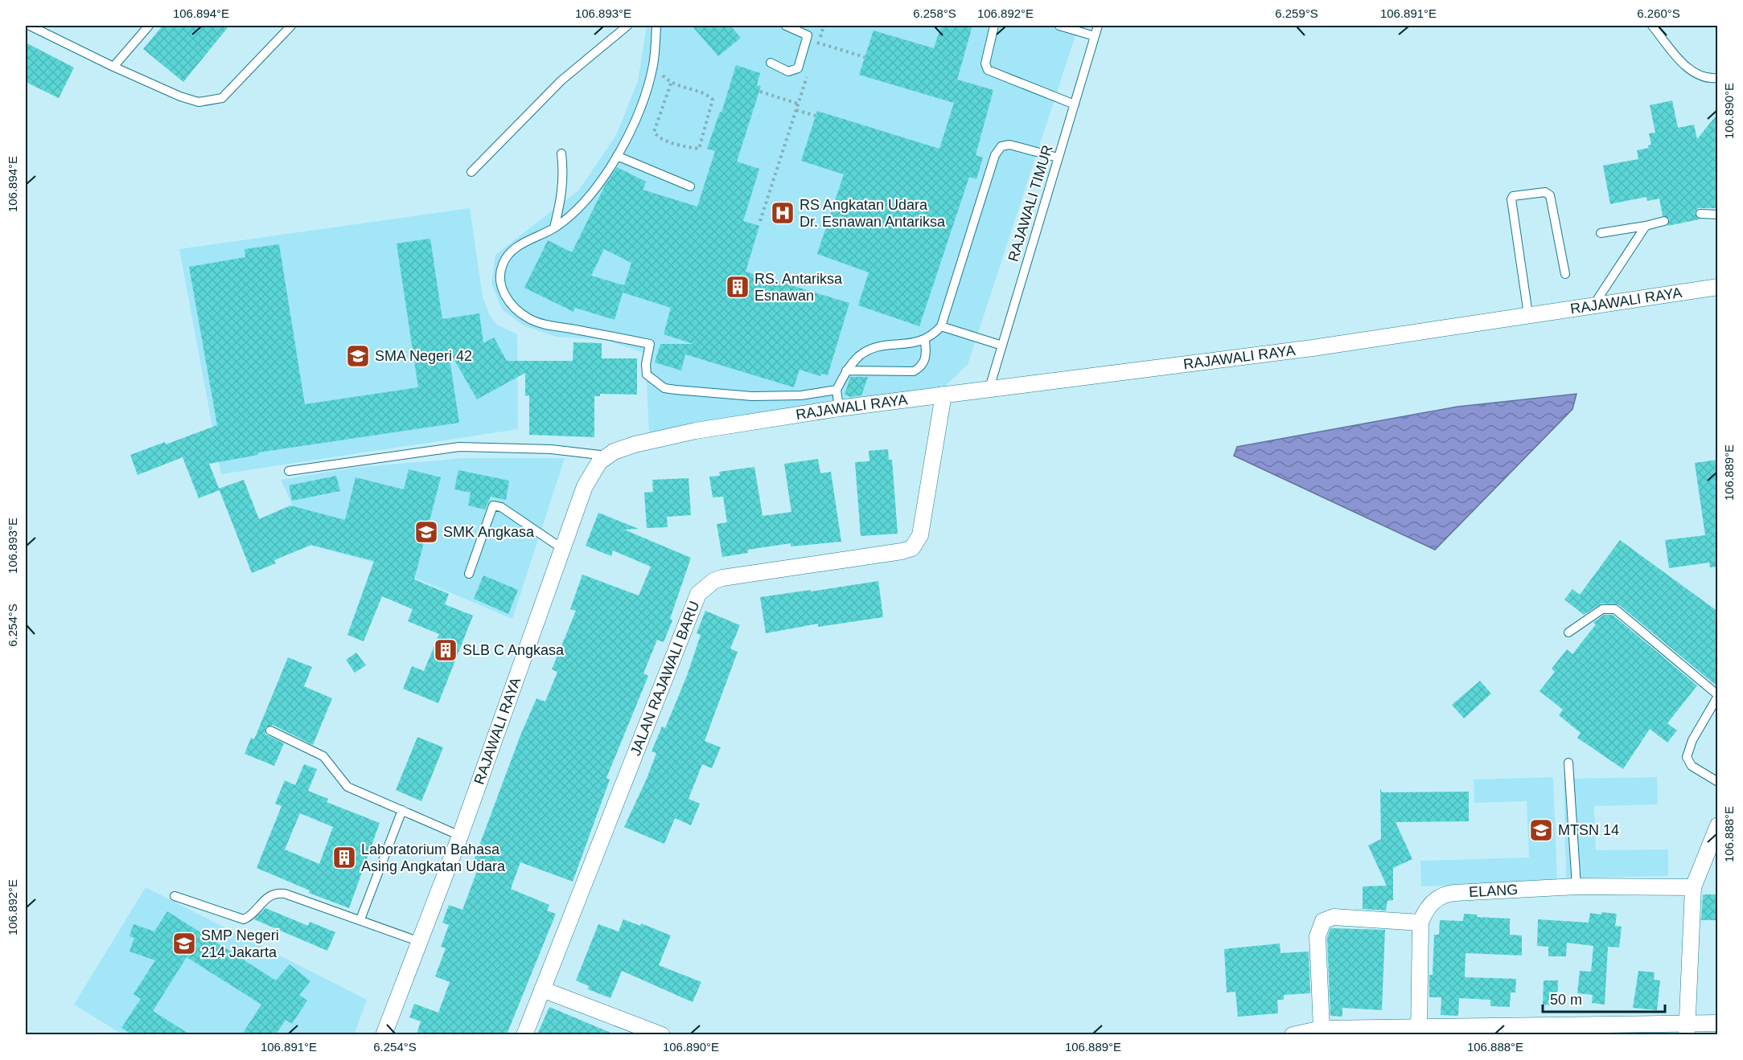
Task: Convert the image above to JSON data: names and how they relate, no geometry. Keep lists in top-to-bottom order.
{
  "streets": {
    "street": ["RAJAWALI RAYA", "JALAN RAJAWALI BARU", "ELANG"],
    "lane": ["RAJAWALI TIMUR"]
  },
  "crossings": [
    ["RAJAWALI TIMUR", "RAJAWALI RAYA"],
    ["RAJAWALI RAYA", "JALAN RAJAWALI BARU"]
  ],
  "places": {
    "hospital": ["RS Angkatan Udara Dr. Esnawan Antariksa"],
    "building": ["RS. Antariksa Esnawan", "SLB C Angkasa", "Laboratorium Bahasa Asing Angkatan Udara"],
    "school or university": [
      "SMA Negeri 42",
      "SMK Angkasa",
      "MTSN 14",
      "SMP Negeri 214 Jakarta"
    ]
  },
  "scale_bar": "50 m",
  "coordinates": [
    "106.894°E",
    "106.893°E",
    "6.258°S",
    "106.892°E",
    "6.259°S",
    "106.891°E",
    "6.260°S",
    "106.890°E",
    "106.889°E",
    "6.254°S",
    "106.888°E"
  ]
}
